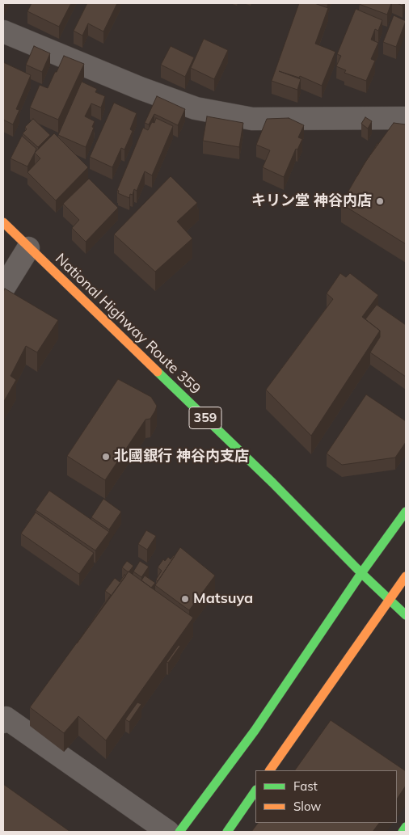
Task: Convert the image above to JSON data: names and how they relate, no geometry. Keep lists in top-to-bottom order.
{
  "streets": {
    "main road": ["National Highway Route 359", "359"]
  },
  "places": ["キリン堂 神谷内店", "北國銀行 神谷内支店", "Matsuya"],
  "legend": ["Fast", "Slow"]
}
